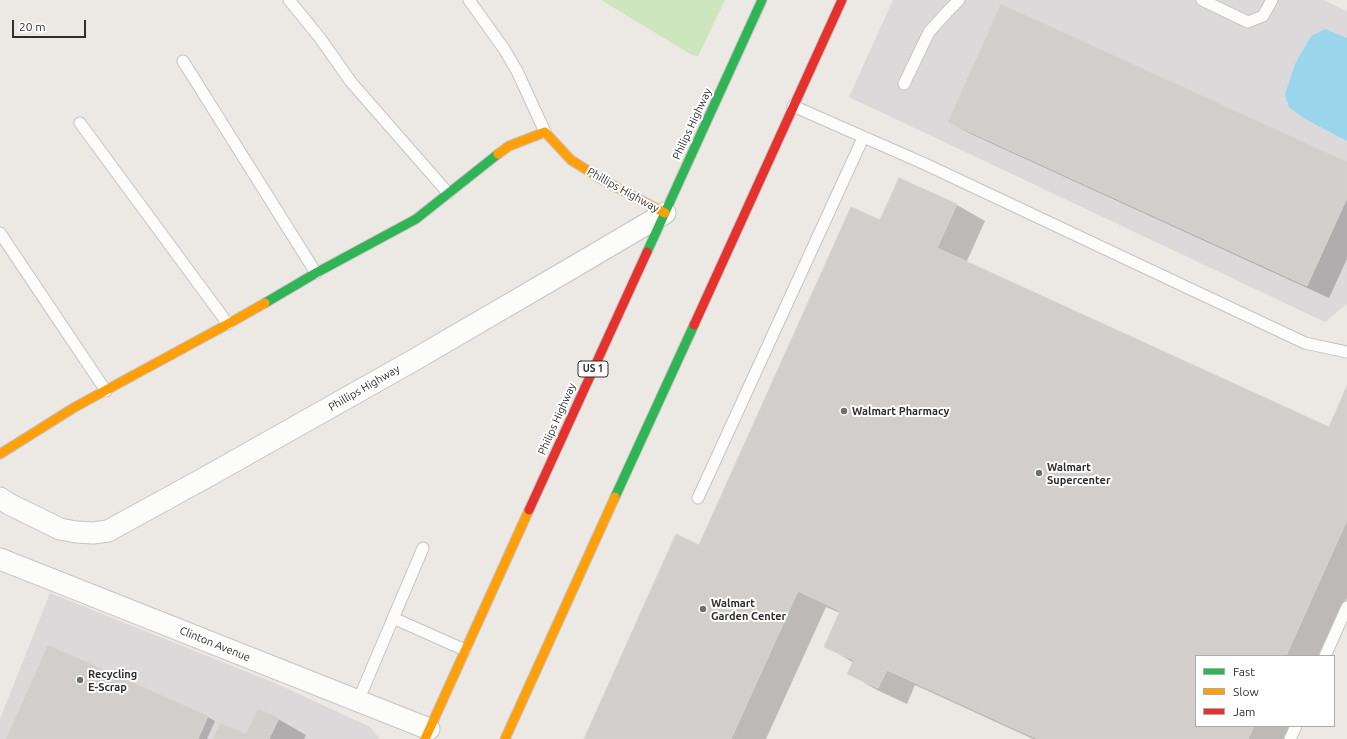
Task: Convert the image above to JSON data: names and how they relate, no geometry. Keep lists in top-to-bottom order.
{
  "streets": {
    "main road": ["Philips Highway", "Phillips Highway", "US 1"],
    "street": ["Clinton Avenue"]
  },
  "crossings": [
    ["Philips Highway", "Phillips Highway"],
    ["Philips Highway", "Clinton Avenue"]
  ],
  "places": [
    "Walmart Pharmacy",
    "Walmart Supercenter",
    "Walmart Garden Center",
    "Recycling E-Scrap"
  ],
  "legend": ["Fast", "Slow", "Jam"],
  "scale_bar": "20 m"
}
